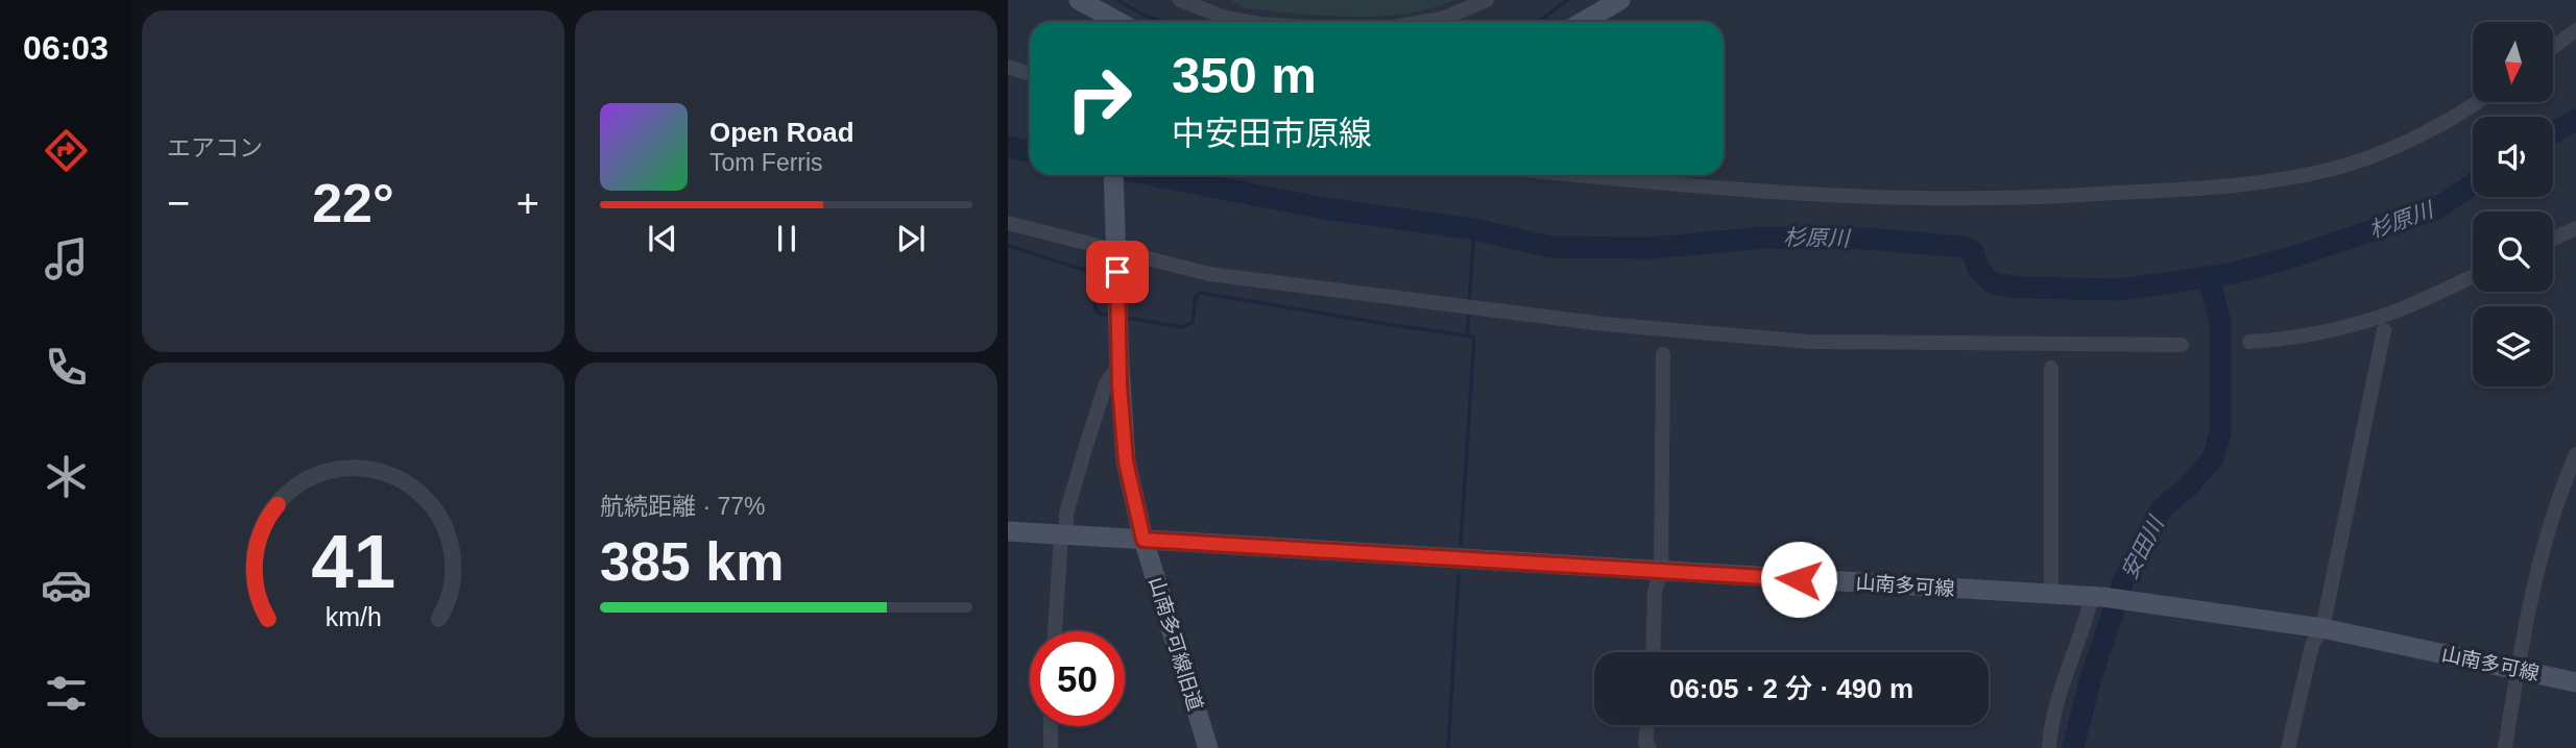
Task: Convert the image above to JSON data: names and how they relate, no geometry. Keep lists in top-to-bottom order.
{
  "streets": {
    "main road": ["山南多可線", "山南多可線旧道"]
  },
  "crossings": [
    ["山南多可線", "山南多可線旧道"]
  ],
  "water": ["杉原川", "安田川"],
  "north": "bottom",
  "page": {
    "tabs": "06:03",
    "tile": [
      "エアコン",
      ["航続距離 · 77%", "385 km"]
    ],
    "turn": ["350 m", "中安田市原線"],
    "song": ["Open Road", "Tom Ferris"],
    "heat": ["−", "22°", "+"],
    "limit": "50",
    "trip": "06:05 · 2 分 · 490 m",
    "gauge": ["41", "km/h"]
  }
}
